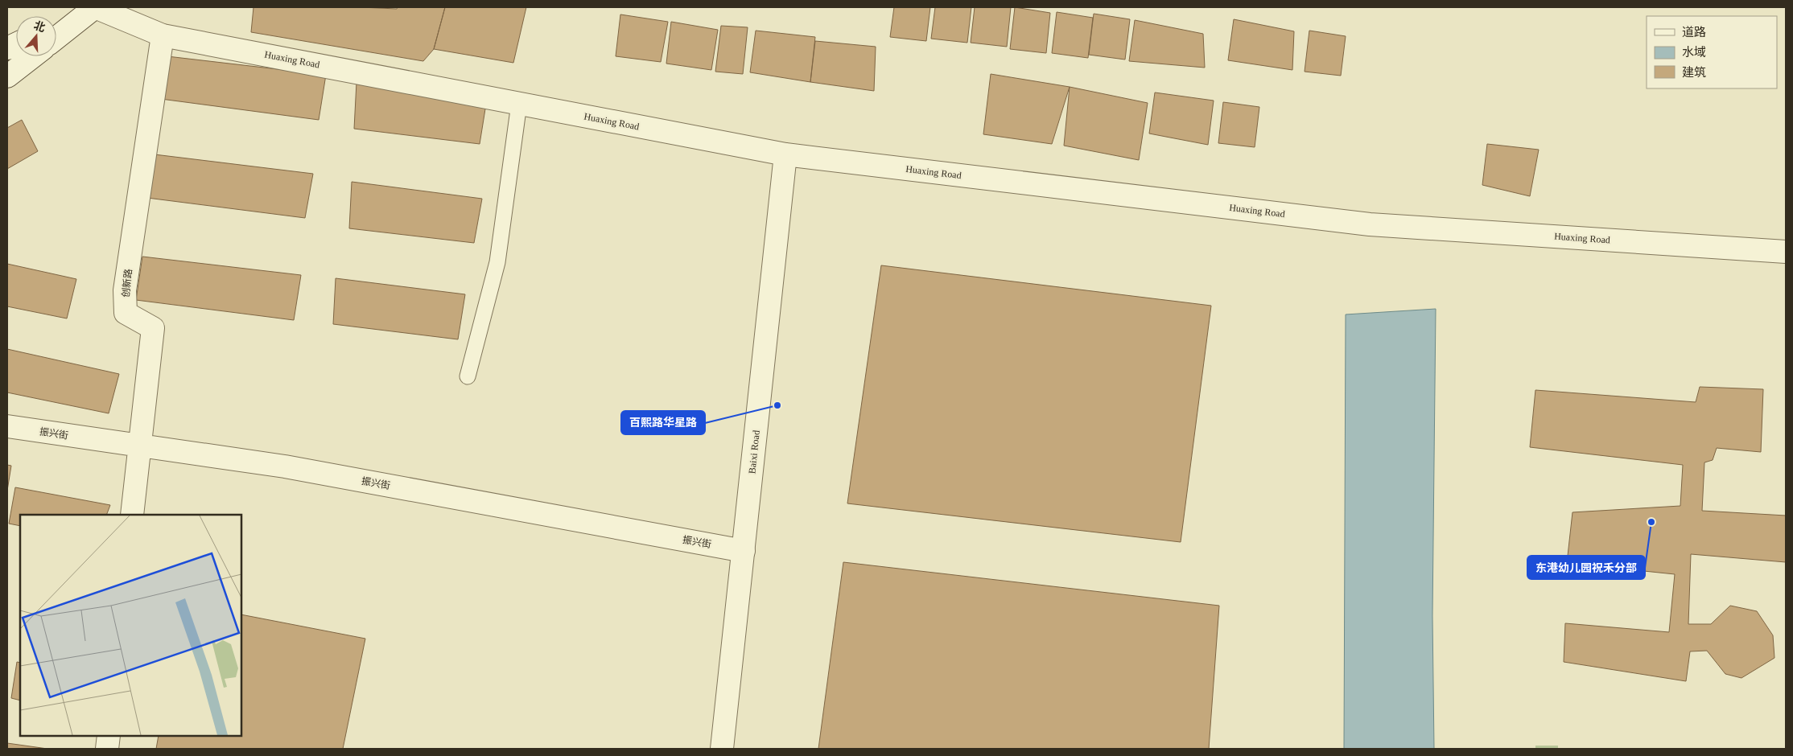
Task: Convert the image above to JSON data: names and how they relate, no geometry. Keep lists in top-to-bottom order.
{
  "streets": {
    "street": [
      "Huaxing Road",
      "创新路",
      "振兴街",
      "Baixi Road"
    ]
  },
  "crossings": [
    ["Huaxing Road", "创新路"],
    ["Huaxing Road", "Baixi Road"],
    ["创新路", "振兴街"],
    ["振兴街", "Baixi Road"]
  ],
  "places": ["百熙路华星路", "东港幼儿园祝禾分部"],
  "legend": ["道路", "水域", "建筑"],
  "north": "top"
}
